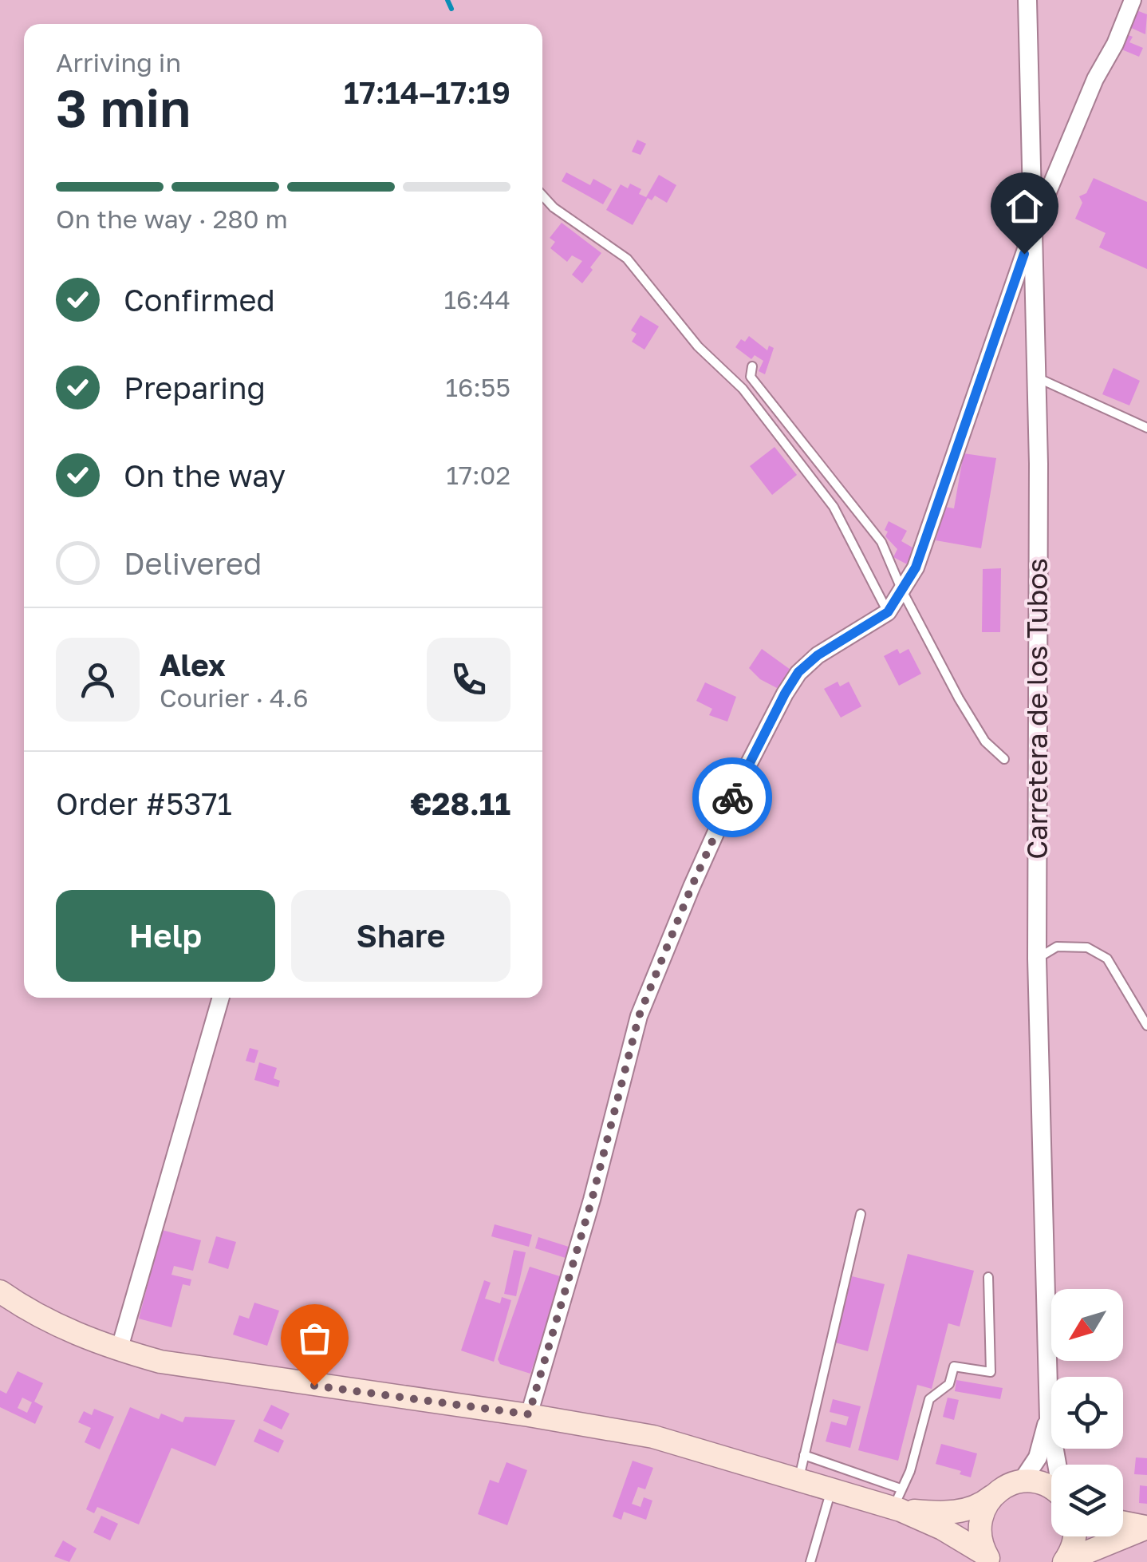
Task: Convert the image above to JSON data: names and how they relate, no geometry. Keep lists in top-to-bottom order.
{
  "streets": {
    "street": ["Carretera de los Tubos"]
  },
  "north": "bottom left",
  "page": {
    "heading": ["3 min", "Arriving in", "17:14–17:19"],
    "panel": [
      "Alex",
      "Courier · 4.6",
      "Order #5371",
      "€28.11"
    ],
    "bar": "On the way · 280 m",
    "list": [
      ["Confirmed", "16:44"],
      ["Preparing", "16:55"],
      ["On the way", "17:02"],
      "Delivered"
    ],
    "buttons": ["Help", "Share"]
  }
}
